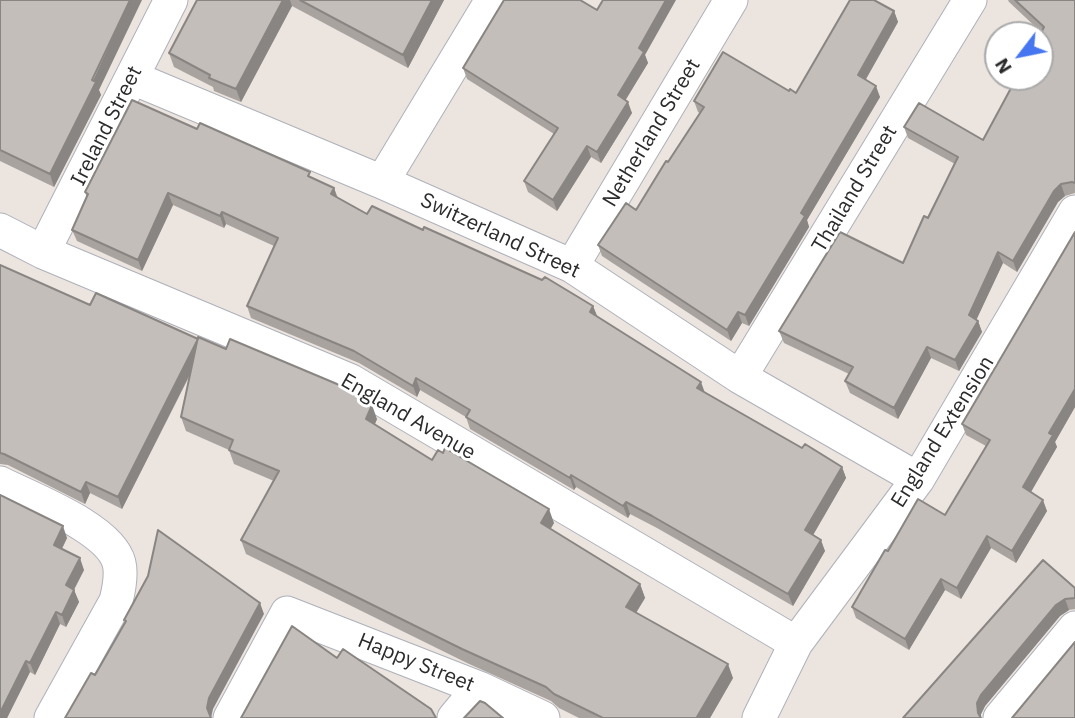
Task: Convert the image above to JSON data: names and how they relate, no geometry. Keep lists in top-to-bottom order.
{
  "streets": {
    "street": [
      "Ireland Street",
      "Netherland Street",
      "Thailand Street",
      "Switzerland Street",
      "England Avenue",
      "England Extension",
      "Happy Street"
    ]
  },
  "crossings": [
    ["Ireland Street", "Switzerland Street"],
    ["Ireland Street", "England Avenue"],
    ["Netherland Street", "Switzerland Street"],
    ["Thailand Street", "Switzerland Street"],
    ["Switzerland Street", "England Extension"],
    ["England Avenue", "England Extension"]
  ],
  "north": "bottom left"
}
